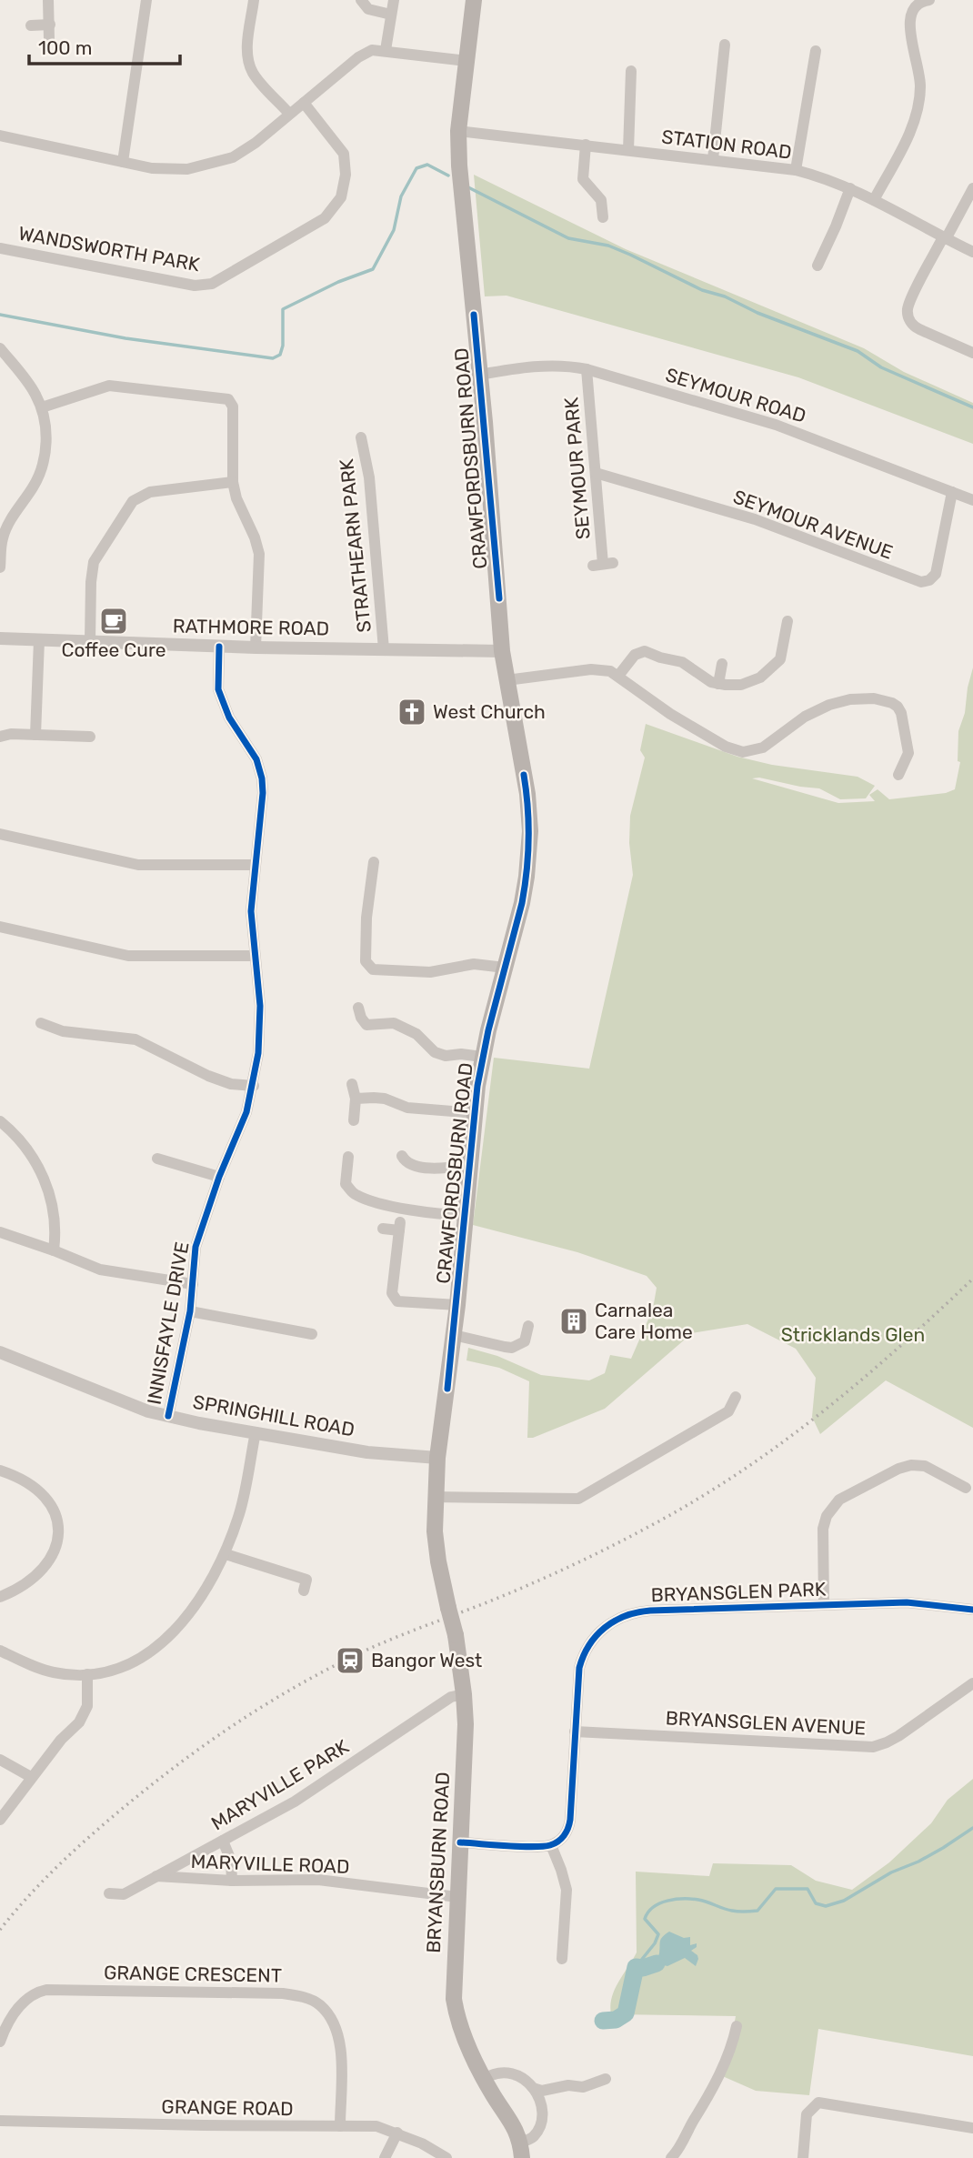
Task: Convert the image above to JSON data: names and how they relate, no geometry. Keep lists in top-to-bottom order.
{
  "streets": {
    "main road": ["CRAWFORDSBURN ROAD", "BRYANSBURN ROAD"],
    "street": [
      "STATION ROAD",
      "WANDSWORTH PARK",
      "SEYMOUR ROAD",
      "SEYMOUR PARK",
      "SEYMOUR AVENUE",
      "STRATHEARN PARK",
      "RATHMORE ROAD",
      "INNISFAYLE DRIVE",
      "SPRINGHILL ROAD",
      "BRYANSGLEN PARK",
      "BRYANSGLEN AVENUE",
      "MARYVILLE PARK",
      "MARYVILLE ROAD",
      "GRANGE CRESCENT",
      "GRANGE ROAD"
    ]
  },
  "crossings": [
    ["STATION ROAD", "CRAWFORDSBURN ROAD"],
    ["SEYMOUR ROAD", "CRAWFORDSBURN ROAD"],
    ["SEYMOUR ROAD", "SEYMOUR PARK"],
    ["SEYMOUR ROAD", "SEYMOUR AVENUE"],
    ["CRAWFORDSBURN ROAD", "RATHMORE ROAD"],
    ["CRAWFORDSBURN ROAD", "SPRINGHILL ROAD"],
    ["CRAWFORDSBURN ROAD", "BRYANSBURN ROAD"],
    ["SEYMOUR PARK", "SEYMOUR AVENUE"],
    ["STRATHEARN PARK", "RATHMORE ROAD"],
    ["RATHMORE ROAD", "INNISFAYLE DRIVE"],
    ["INNISFAYLE DRIVE", "SPRINGHILL ROAD"],
    ["BRYANSGLEN PARK", "BRYANSGLEN AVENUE"],
    ["MARYVILLE PARK", "BRYANSBURN ROAD"],
    ["MARYVILLE PARK", "MARYVILLE ROAD"],
    ["BRYANSBURN ROAD", "MARYVILLE ROAD"],
    ["GRANGE CRESCENT", "GRANGE ROAD"]
  ],
  "parks": ["Stricklands Glen"],
  "places": {
    "cafe": ["Coffee Cure"],
    "church": ["West Church"],
    "building": ["Carnalea Care Home"],
    "station": ["Bangor West"]
  },
  "scale_bar": "100 m"
}
